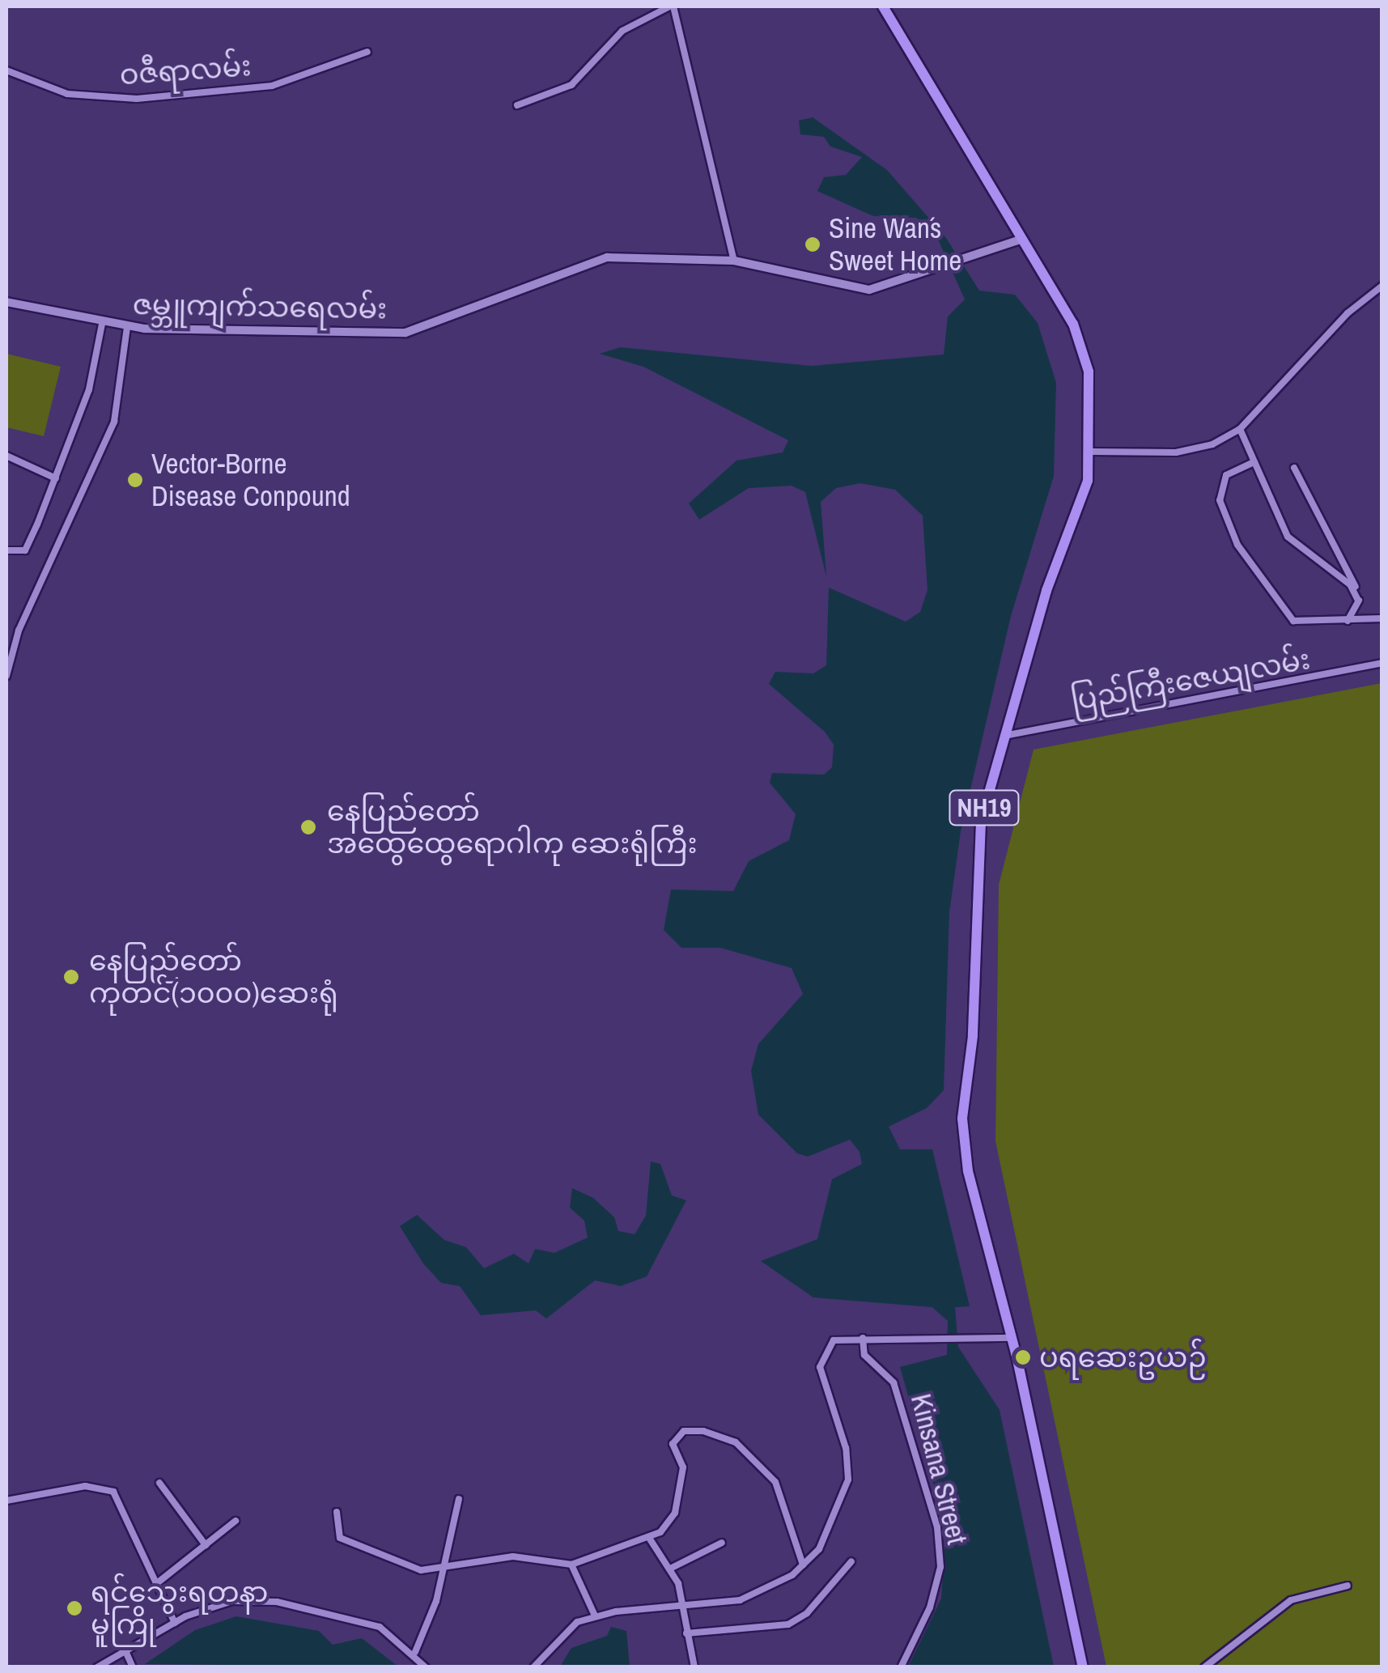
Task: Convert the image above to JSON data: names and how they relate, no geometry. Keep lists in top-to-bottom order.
{
  "streets": {
    "highway": ["NH19"],
    "main road": ["ဇမ္ဘူကျက်သရေလမ်း"],
    "street": ["ဝဇီရာလမ်း", "ပြည်ကြီးဇေယျလမ်း", "Kinsana Street"]
  },
  "crossings": [
    ["ဇမ္ဘူကျက်သရေလမ်း", "NH19"],
    ["ပြည်ကြီးဇေယျလမ်း", "NH19"]
  ],
  "places": [
    "Sine Wan´s Sweet Home",
    "Vector-Borne Disease Conpound",
    "နေပြည်တော် အထွေထွေရောဂါကု ဆေးရုံကြီး",
    "နေပြည်တော် ကုတင်(၁၀၀၀)ဆေးရုံ",
    "ပရဆေးဥယဉ်",
    "ရင်သွေးရတနာ မူကြို"
  ]
}
